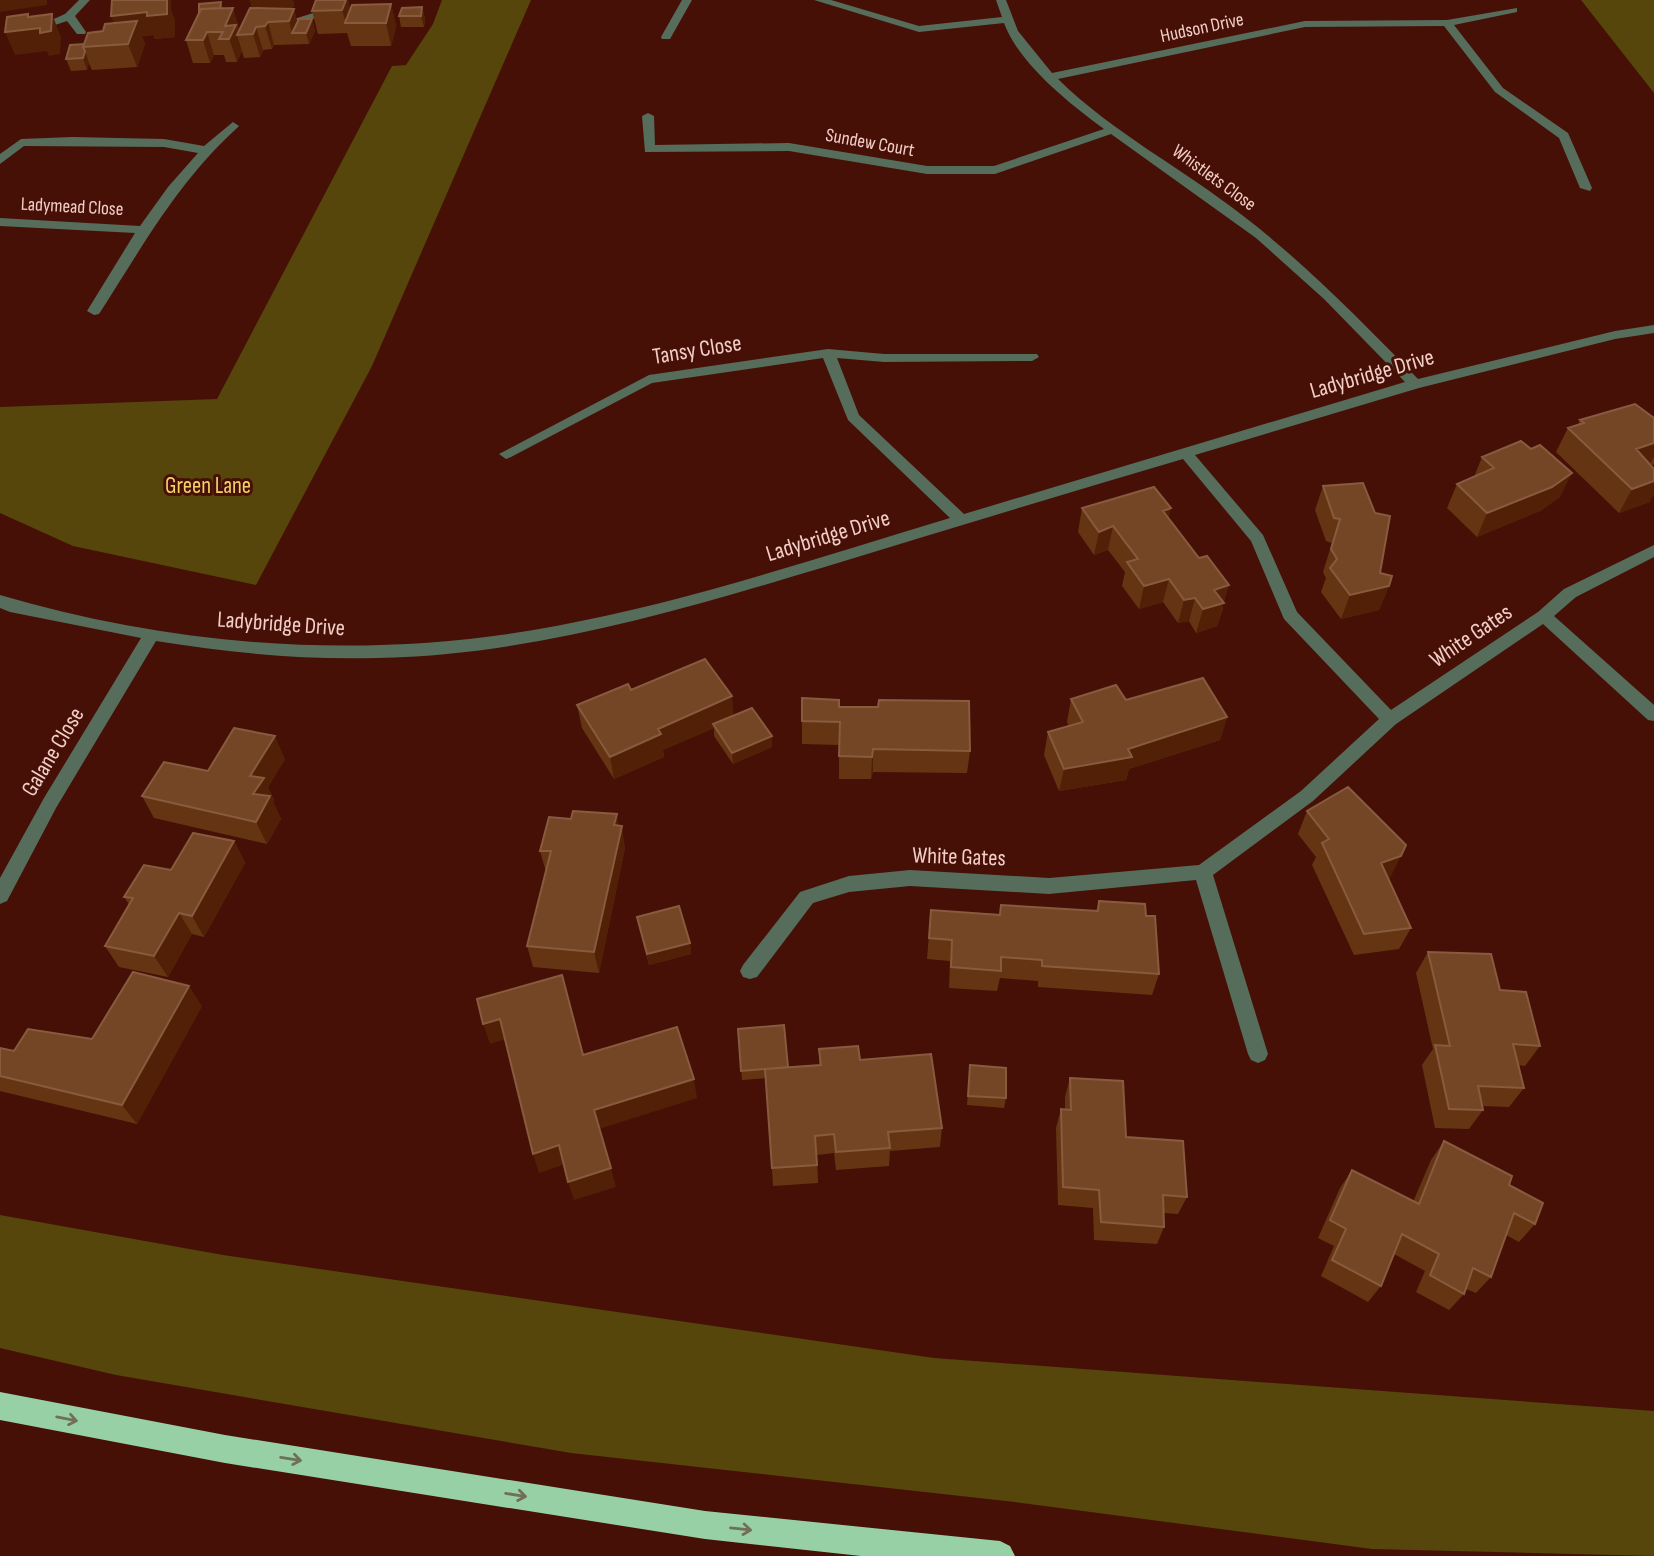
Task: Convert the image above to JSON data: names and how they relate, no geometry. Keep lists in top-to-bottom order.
{
  "streets": {
    "street": [
      "Hudson Drive",
      "Sundew Court",
      "Whistlets Close",
      "Ladymead Close",
      "Tansy Close",
      "Ladybridge Drive",
      "White Gates",
      "Galane Close"
    ]
  },
  "crossings": [
    ["Hudson Drive", "Whistlets Close"],
    ["Sundew Court", "Whistlets Close"],
    ["Whistlets Close", "Ladybridge Drive"],
    ["Ladybridge Drive", "Galane Close"]
  ],
  "parks": ["Green Lane"]
}
